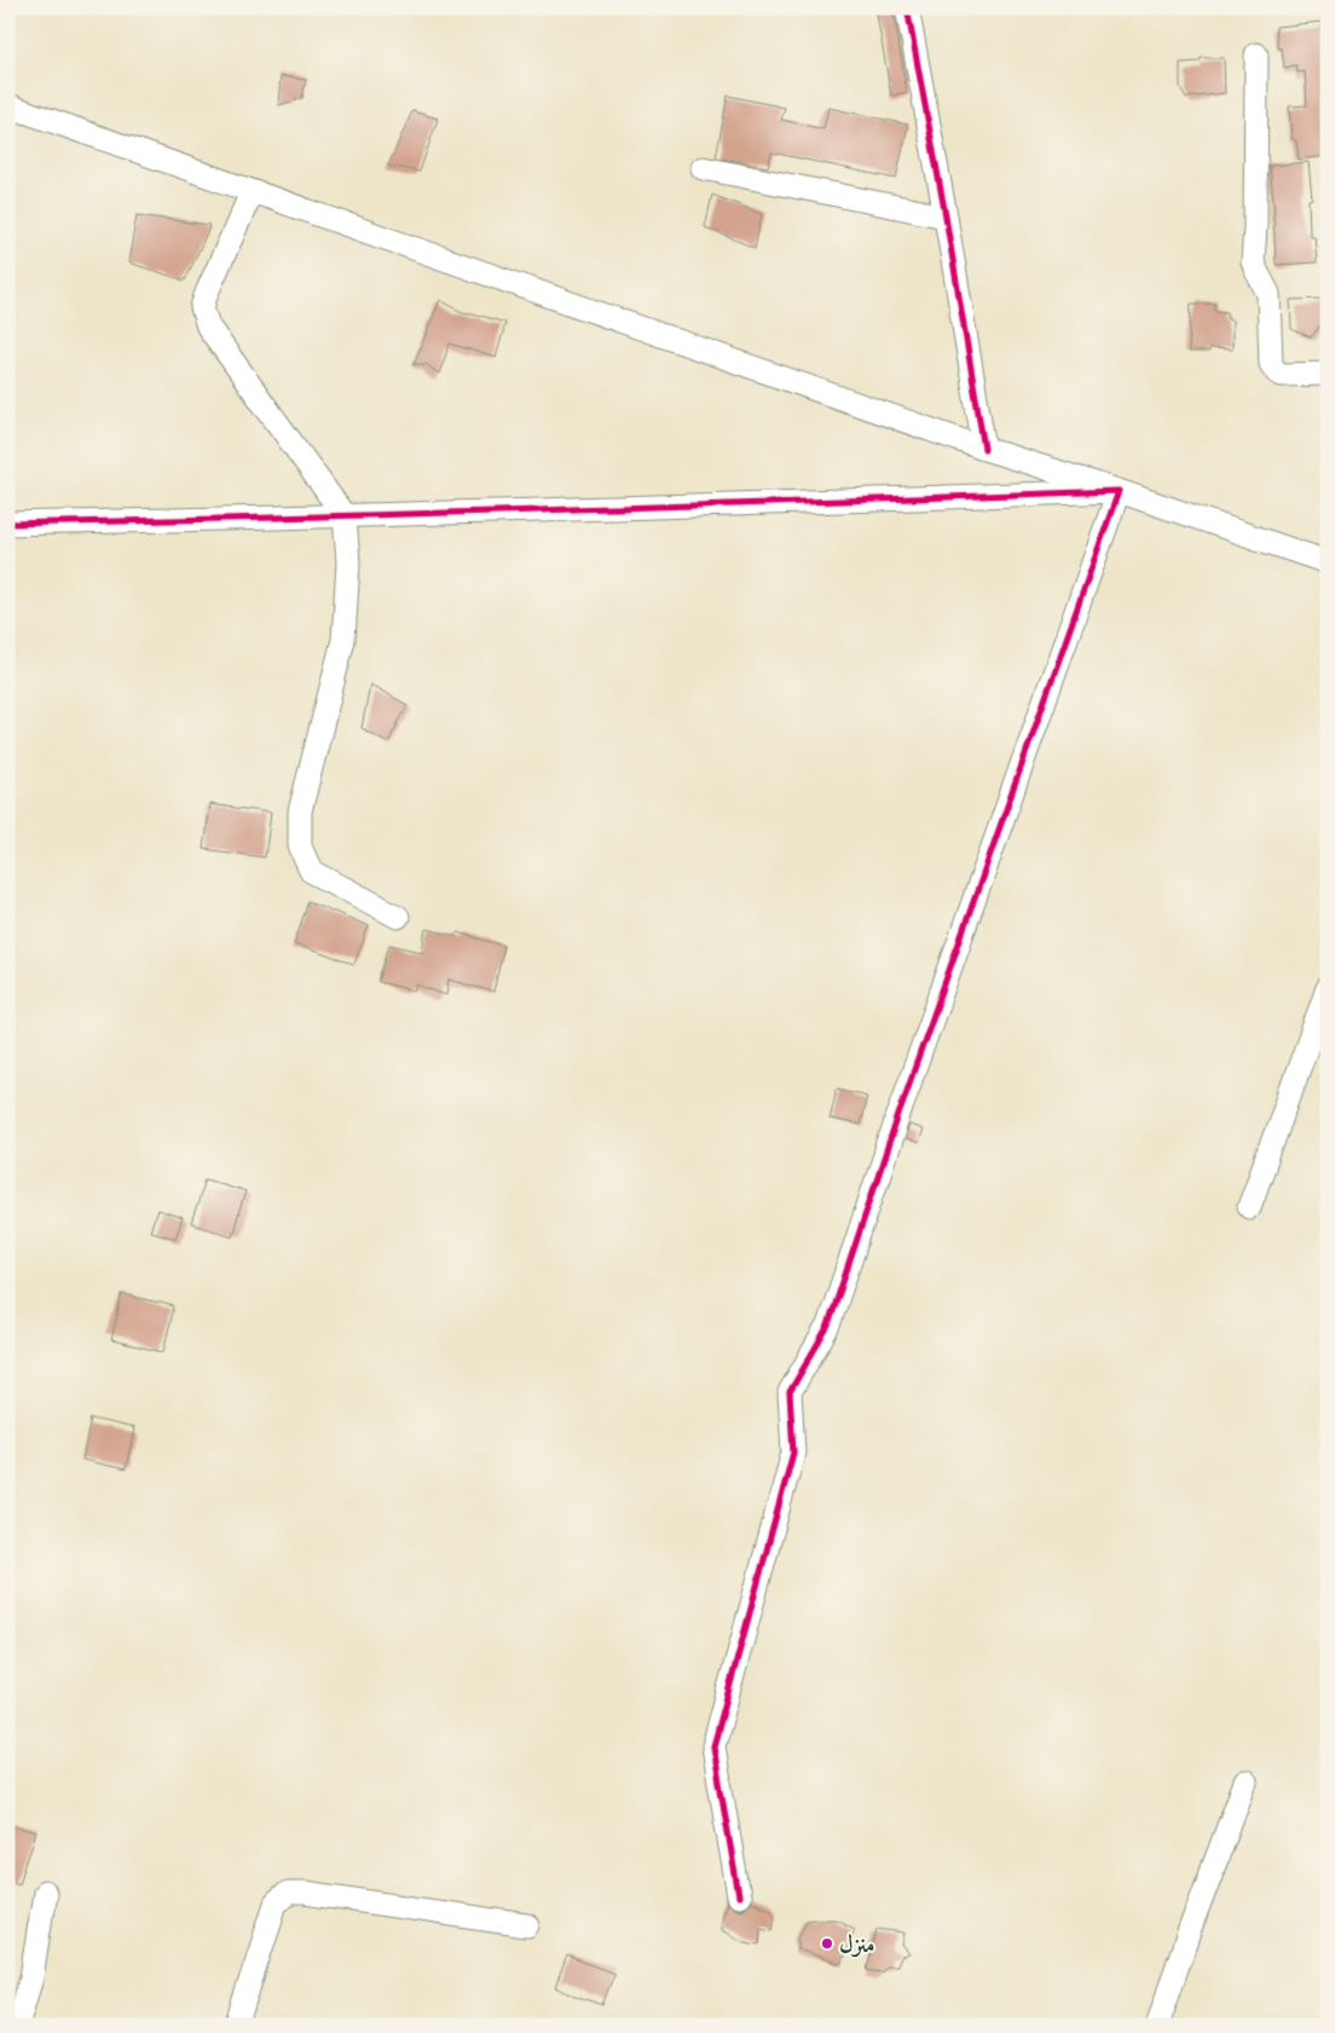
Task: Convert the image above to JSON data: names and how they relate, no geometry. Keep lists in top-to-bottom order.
{
  "places": ["منزل"]
}
